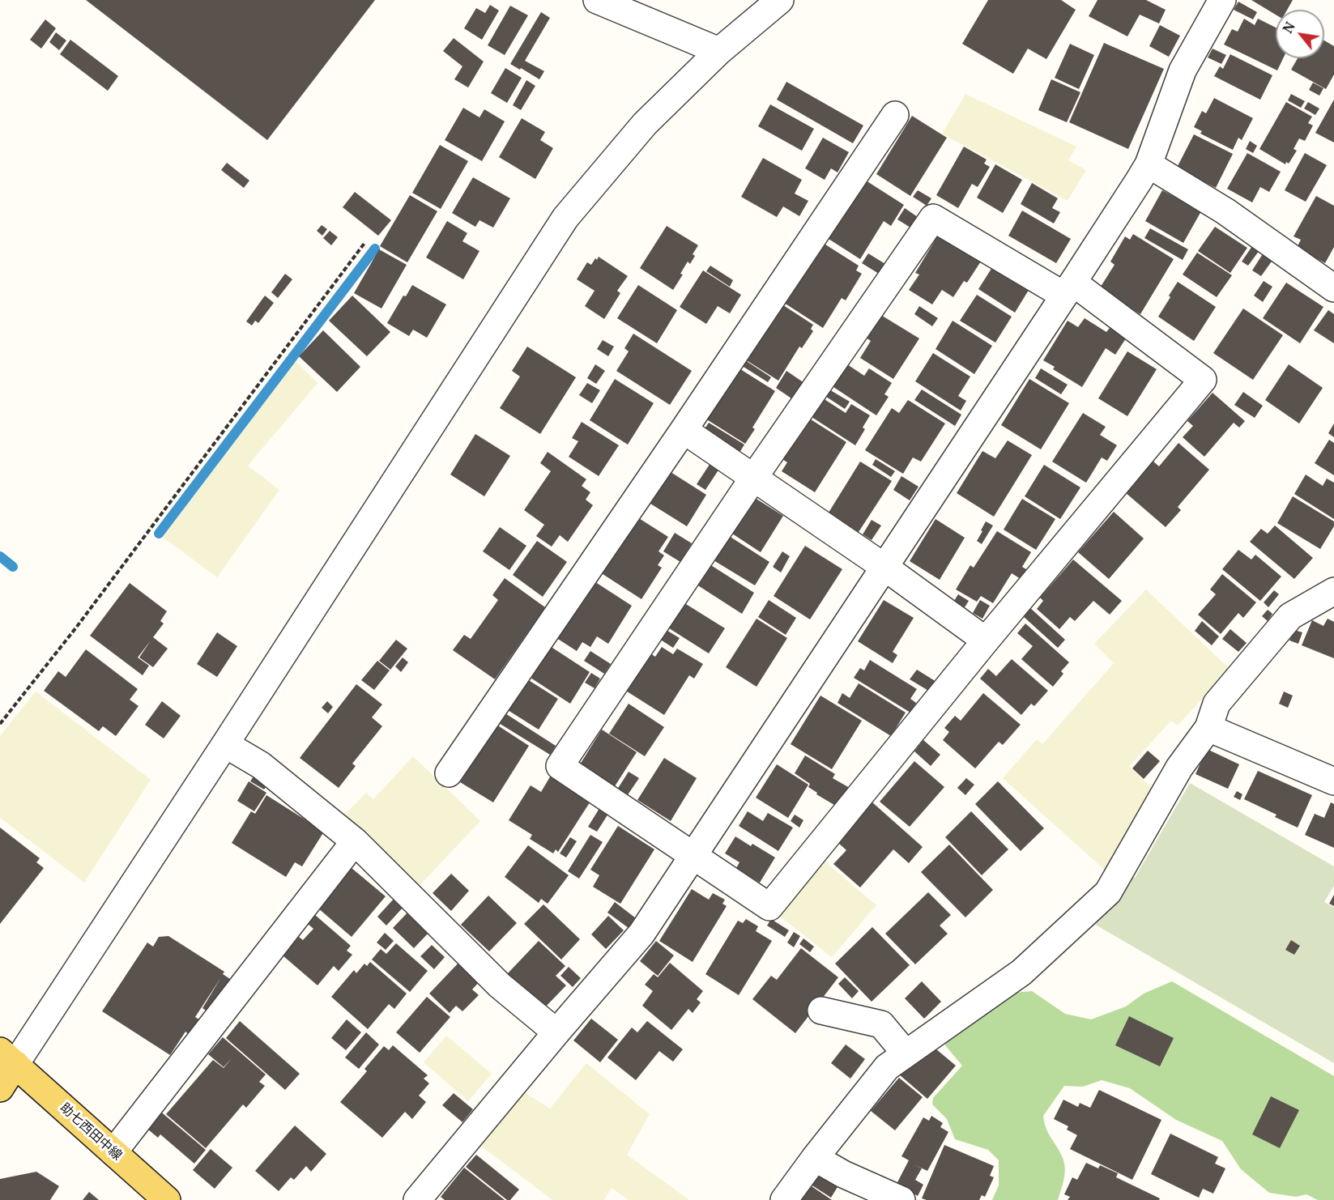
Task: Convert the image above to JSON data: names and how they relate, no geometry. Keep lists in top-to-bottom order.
{
  "streets": {
    "main road": ["助七西田中線"]
  },
  "north": "top left"
}
